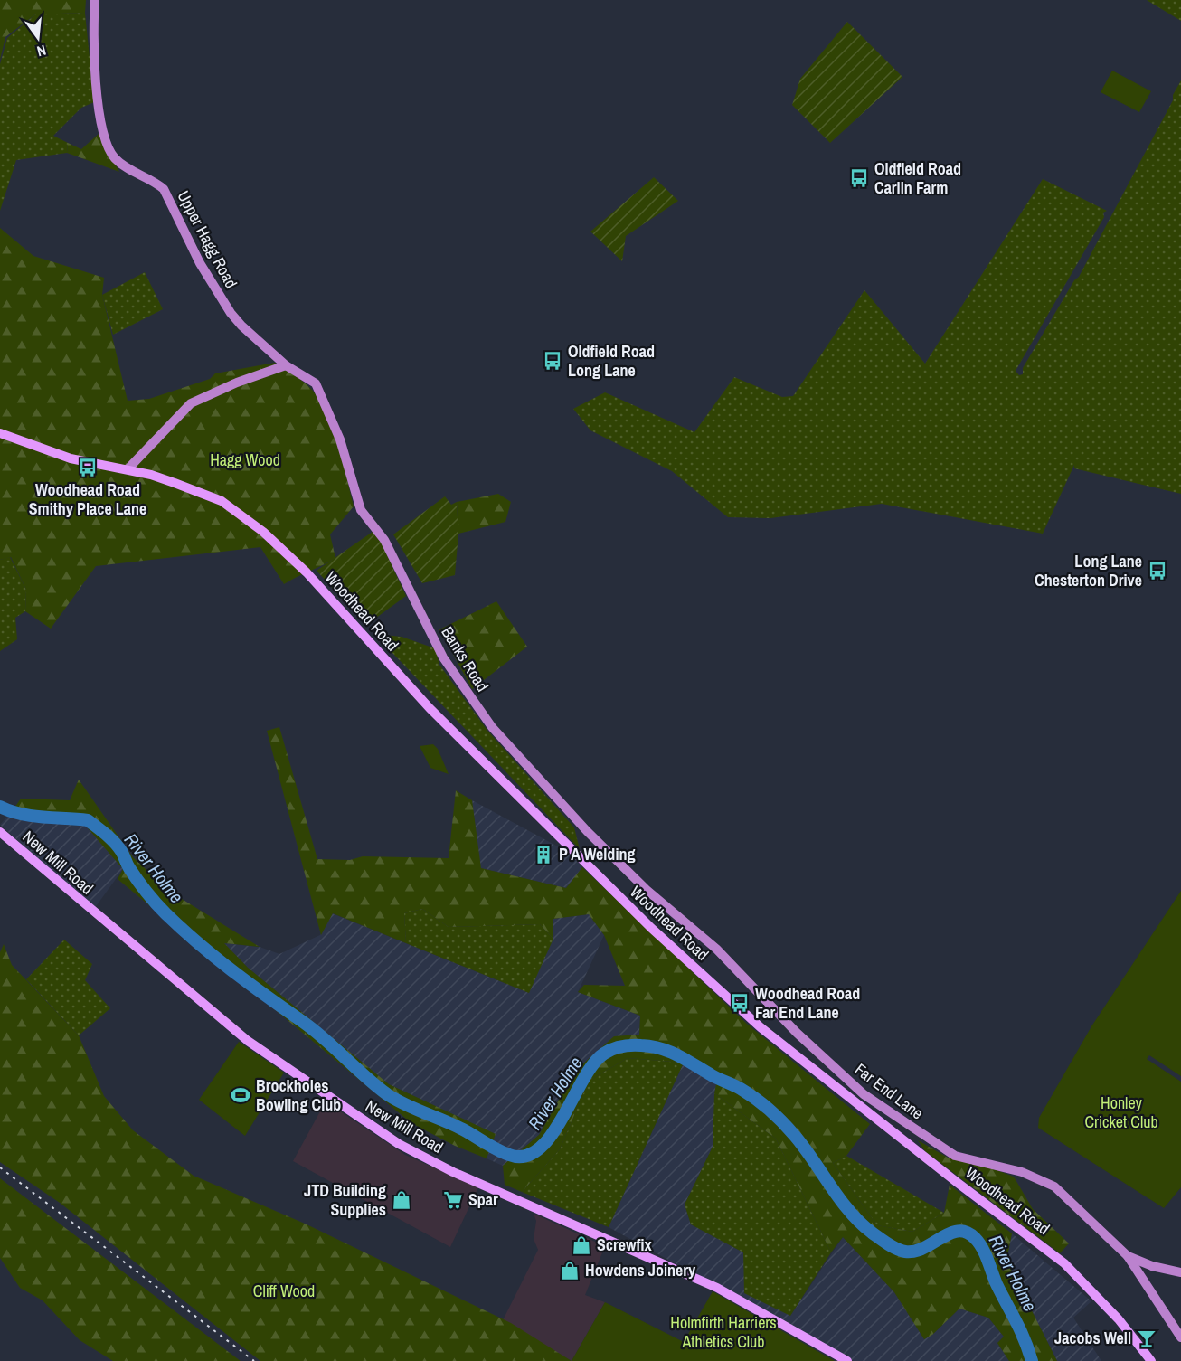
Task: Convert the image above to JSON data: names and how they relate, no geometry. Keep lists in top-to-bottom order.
{
  "streets": {
    "main road": ["Woodhead Road", "New Mill Road"],
    "street": ["Upper Hagg Road", "Banks Road", "Far End Lane"]
  },
  "crossings": [
    ["Upper Hagg Road", "Banks Road"],
    ["Banks Road", "Far End Lane"]
  ],
  "water": ["River Holme"],
  "parks": [
    "Hagg Wood",
    "Honley Cricket Club",
    "Cliff Wood",
    "Holmfirth Harriers Athletics Club"
  ],
  "places": {
    "bus stop": [
      "Oldfield Road Carlin Farm",
      "Oldfield Road Long Lane",
      "Woodhead Road Smithy Place Lane",
      "Long Lane Chesterton Drive",
      "Woodhead Road Far End Lane"
    ],
    "building": ["P A Welding"],
    "sports": ["Brockholes Bowling Club"],
    "shop": ["JTD Building Supplies", "Screwfix", "Howdens Joinery"],
    "supermarket": ["Spar"],
    "bar": ["Jacobs Well"]
  },
  "north": "bottom"
}
